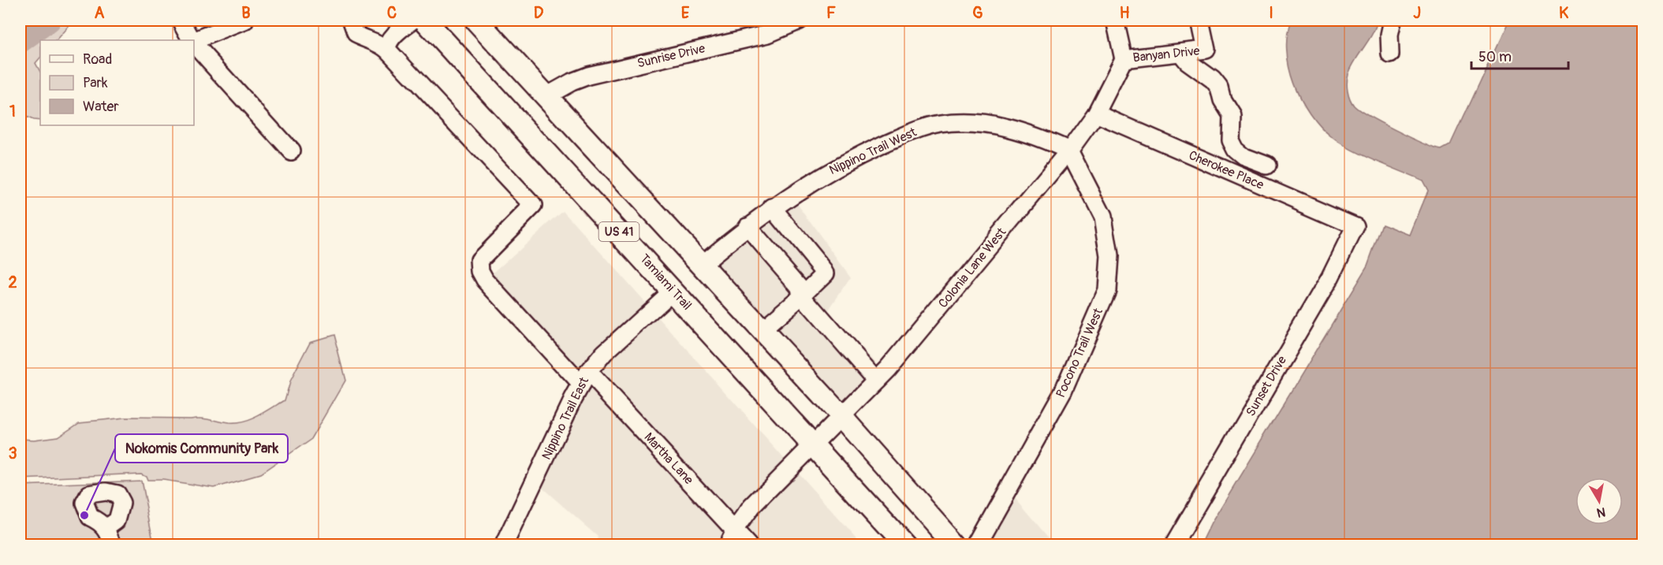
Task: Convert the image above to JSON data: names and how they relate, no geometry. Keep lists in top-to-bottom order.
{
  "streets": {
    "main road": ["US 41", "Tamiami Trail"],
    "street": [
      "Banyan Drive",
      "Sunrise Drive",
      "Nippino Trail West",
      "Cherokee Place",
      "Colonia Lane West",
      "Pocono Trail West",
      "Sunset Drive",
      "Nippino Trail East",
      "Martha Lane"
    ]
  },
  "crossings": [
    ["Banyan Drive", "Colonia Lane West"],
    ["Sunrise Drive", "US 41"],
    ["Nippino Trail West", "US 41"],
    ["Nippino Trail West", "Colonia Lane West"],
    ["Nippino Trail West", "Pocono Trail West"],
    ["Cherokee Place", "Colonia Lane West"],
    ["Cherokee Place", "Sunset Drive"],
    ["US 41", "Colonia Lane West"],
    ["Colonia Lane West", "Tamiami Trail"],
    ["Colonia Lane West", "Pocono Trail West"],
    ["Colonia Lane West", "Martha Lane"],
    ["Tamiami Trail", "Nippino Trail East"],
    ["Nippino Trail East", "Martha Lane"]
  ],
  "places": ["Nokomis Community Park"],
  "legend": ["Road", "Park", "Water"],
  "scale_bar": "50 m",
  "north": "bottom",
  "grid": {
    "columns": [
      "A",
      "B",
      "C",
      "D",
      "E",
      "F",
      "G",
      "H",
      "I",
      "J",
      "K"
    ],
    "rows": ["1", "2", "3"]
  }
}
